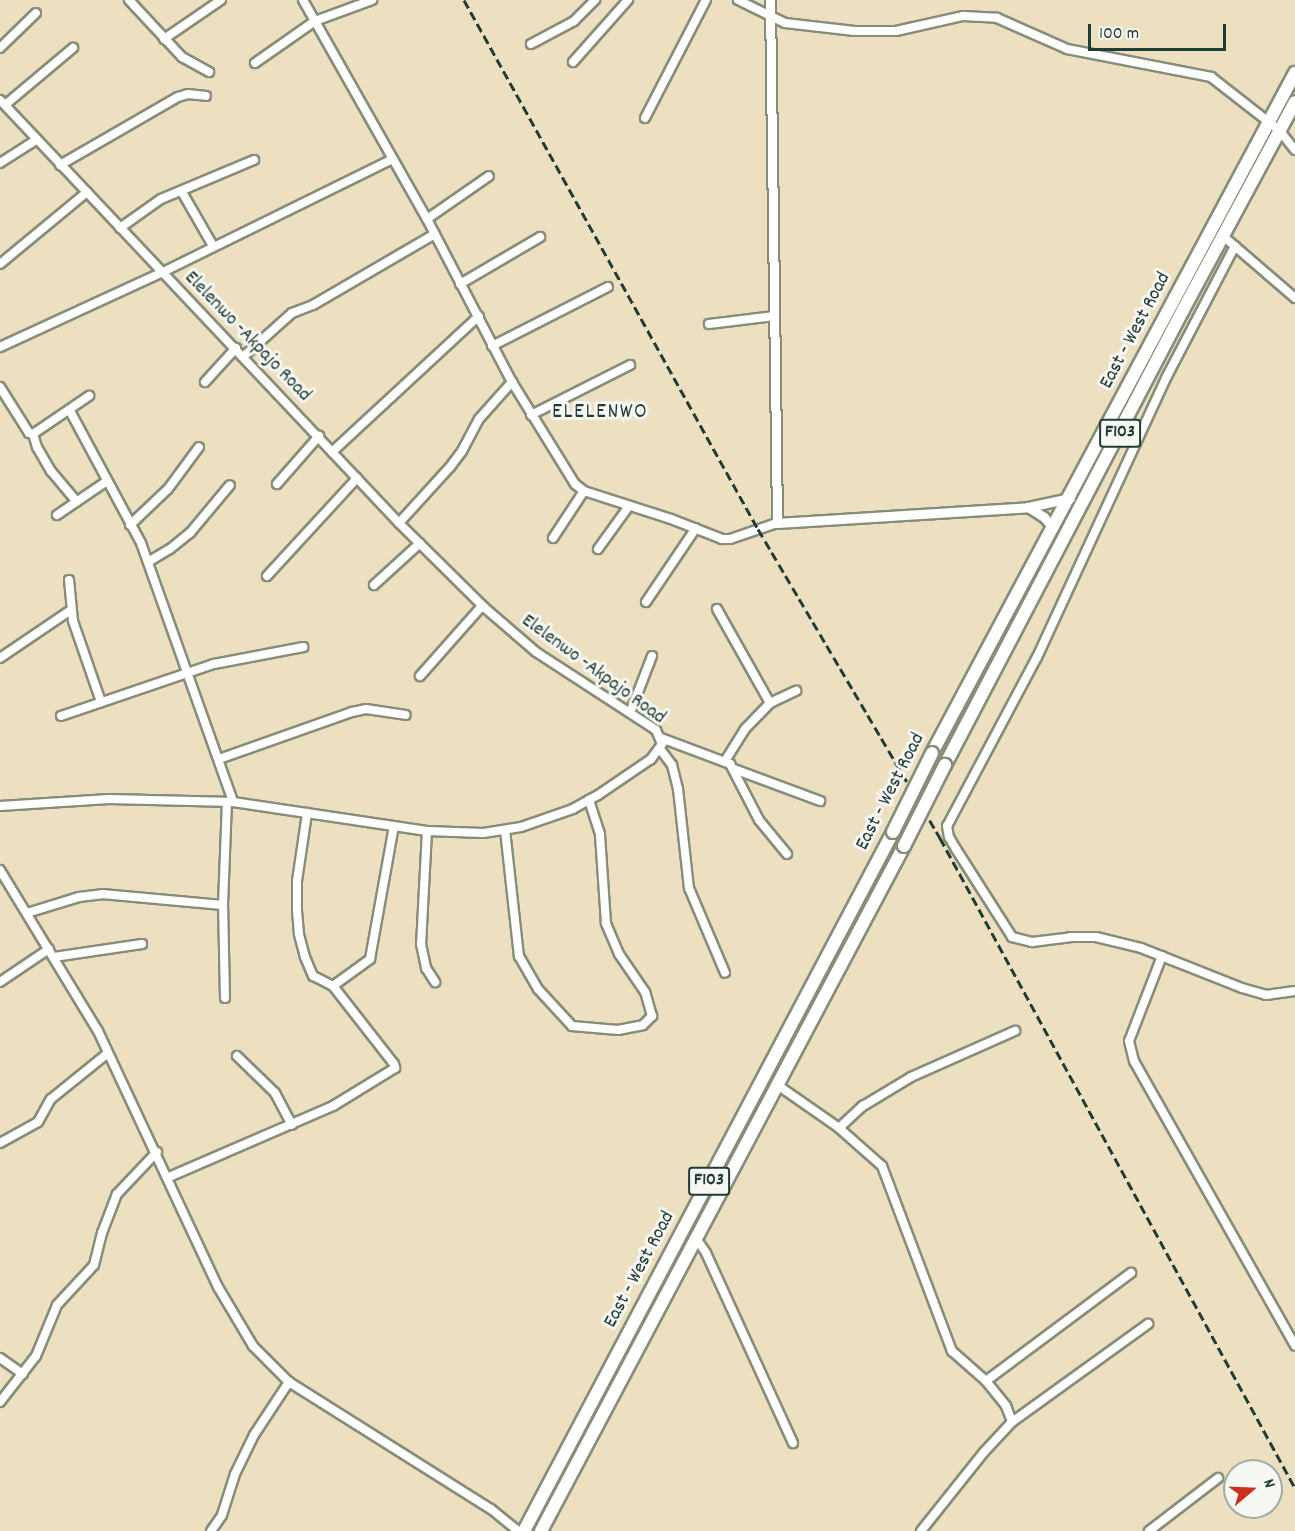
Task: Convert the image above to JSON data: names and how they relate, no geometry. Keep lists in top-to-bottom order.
{
  "streets": {
    "main road": ["East - West Road", "F103"],
    "street": ["Elelenwo -Akpajo Road"]
  },
  "districts": ["ELELENWO"],
  "scale_bar": "100 m",
  "north": "right"
}
